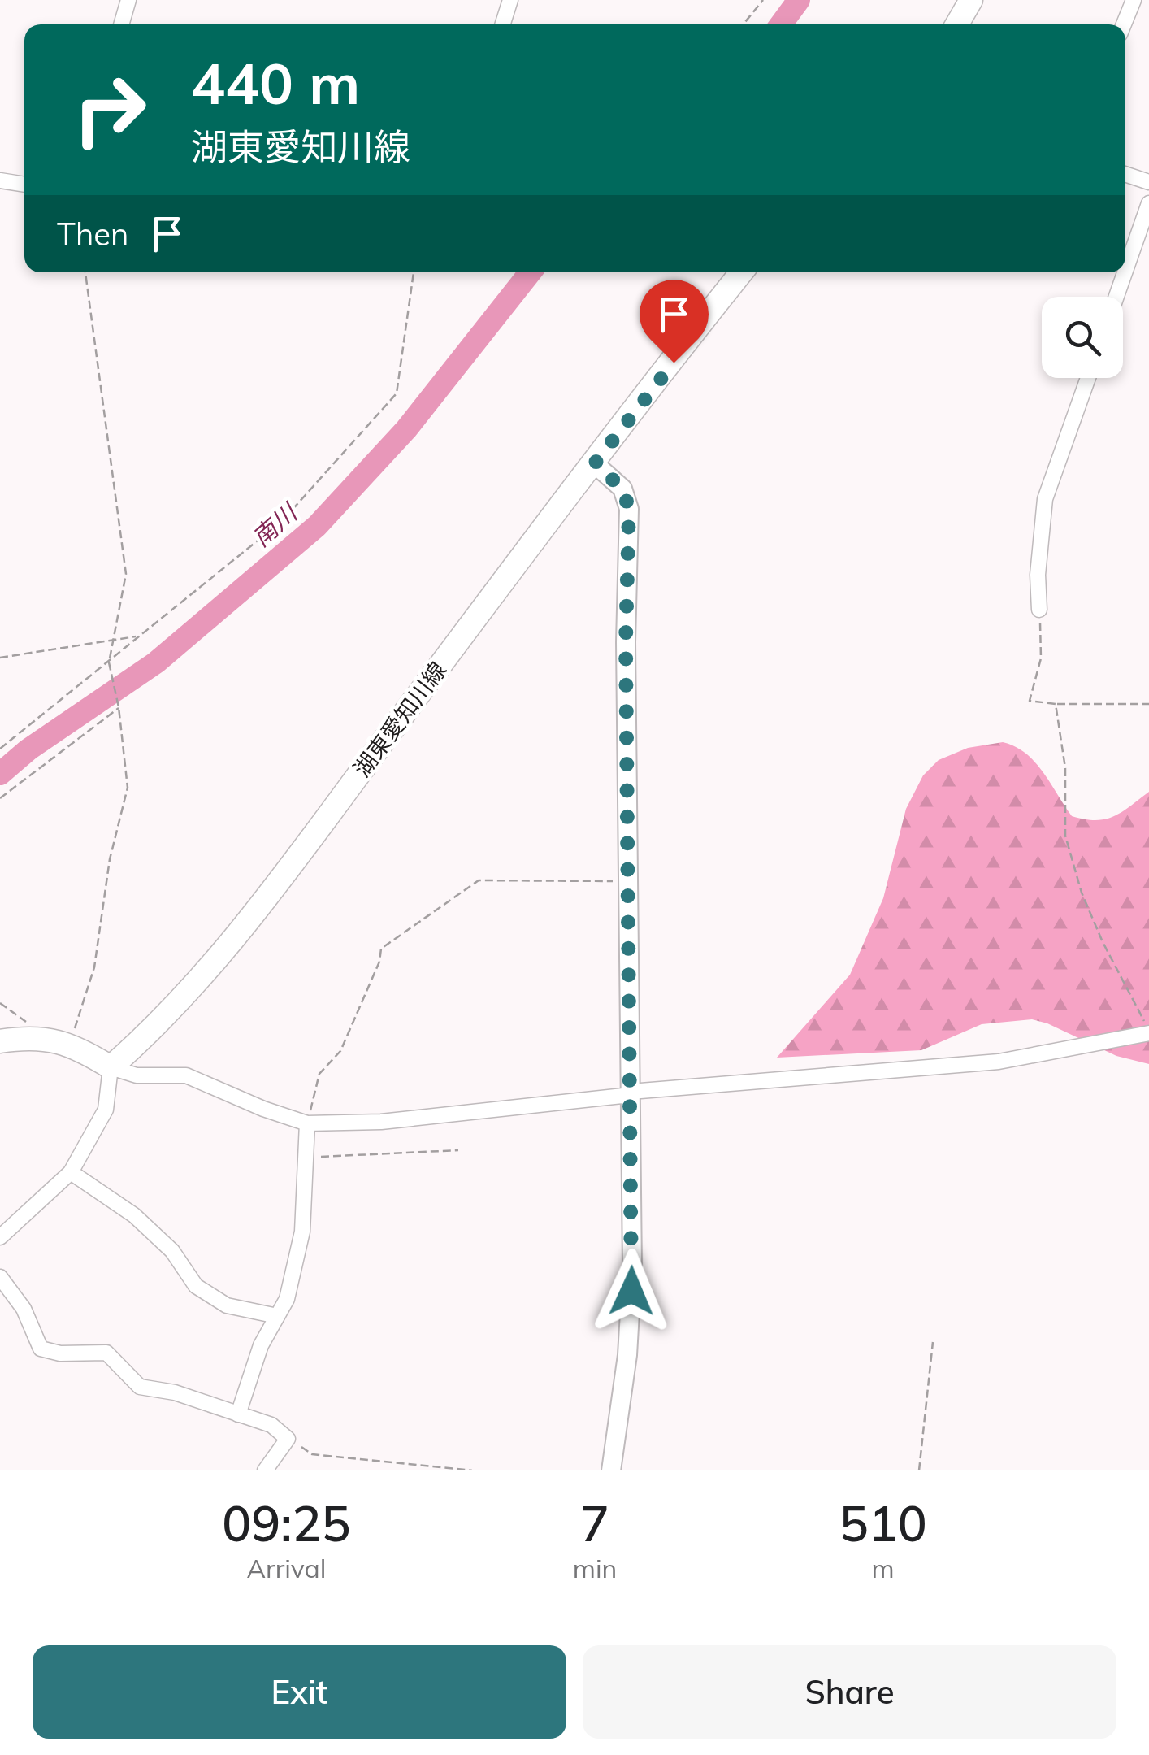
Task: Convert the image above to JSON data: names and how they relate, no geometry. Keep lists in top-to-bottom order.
{
  "streets": {
    "main road": ["湖東愛知川線"]
  },
  "water": ["南川"],
  "page": {
    "turn": ["440 m", "湖東愛知川線"],
    "then": "Then",
    "eta": [
      "09:25",
      "Arrival",
      "7",
      "min",
      "510",
      "m"
    ],
    "buttons": ["Exit", "Share"]
  }
}
